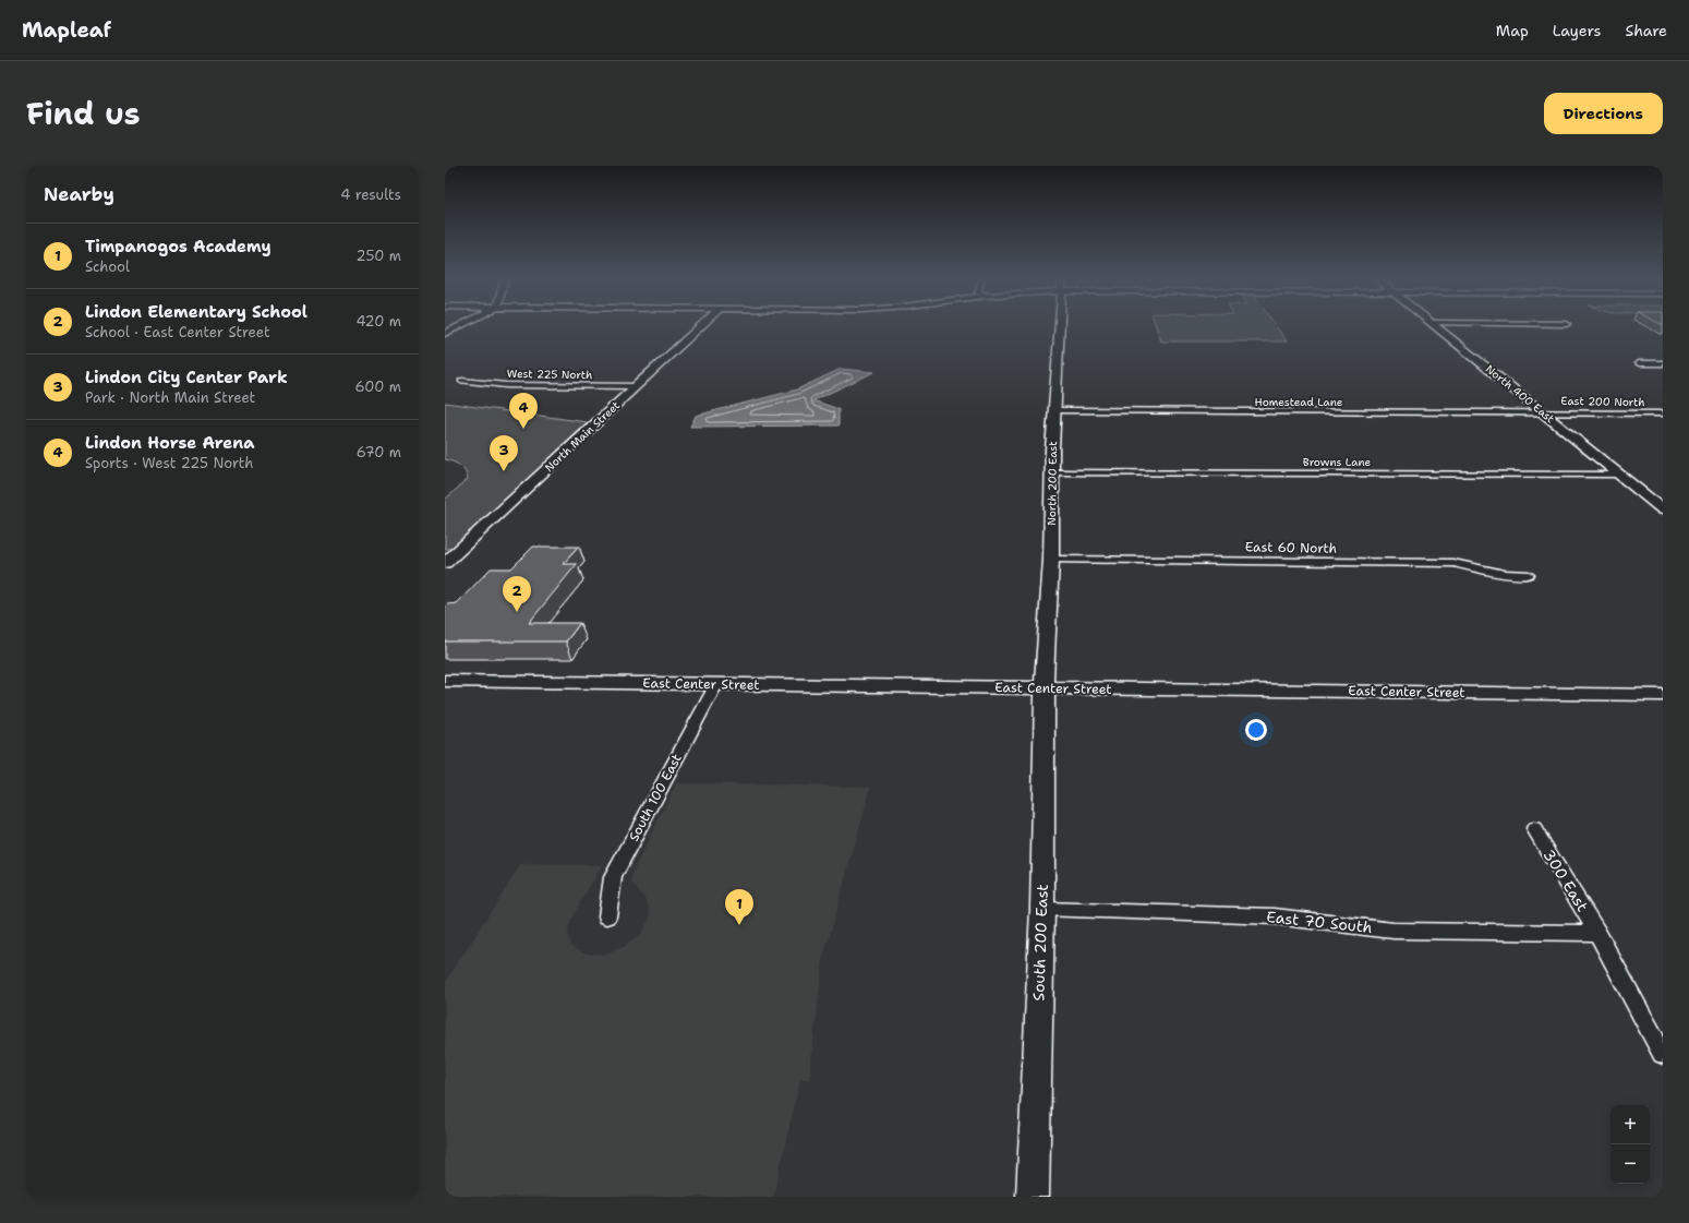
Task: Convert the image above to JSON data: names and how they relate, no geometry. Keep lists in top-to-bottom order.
{
  "streets": {
    "street": [
      "West 225 North",
      "North 400 East",
      "Homestead Lane",
      "East 200 North",
      "North Main Street",
      "Browns Lane",
      "North 200 East",
      "East 60 North",
      "East Center Street",
      "South 100 East",
      "300 East",
      "East 70 South",
      "South 200 East"
    ]
  },
  "crossings": [
    ["West 225 North", "North Main Street"],
    ["North 400 East", "Homestead Lane"],
    ["North 400 East", "East 200 North"],
    ["North 400 East", "Browns Lane"],
    ["Homestead Lane", "East 200 North"],
    ["Homestead Lane", "North 200 East"],
    ["Browns Lane", "North 200 East"],
    ["North 200 East", "East 60 North"],
    ["North 200 East", "East Center Street"],
    ["North 200 East", "South 200 East"],
    ["East Center Street", "South 100 East"],
    ["East Center Street", "South 200 East"],
    ["300 East", "East 70 South"],
    ["East 70 South", "South 200 East"]
  ],
  "page": {
    "header": "Mapleaf",
    "nav": ["Map", "Layers", "Share"],
    "title": "Find us",
    "buttons": "Directions",
    "heading": ["Nearby", "4 results"],
    "list": [
      {
        "mark": "1",
        "name": "Timpanogos Academy",
        "note": "School",
        "value": "250 m"
      },
      {
        "mark": "2",
        "name": "Lindon Elementary School",
        "note": "School · East Center Street",
        "value": "420 m"
      },
      {
        "mark": "3",
        "name": "Lindon City Center Park",
        "note": "Park · North Main Street",
        "value": "600 m"
      },
      {
        "mark": "4",
        "name": "Lindon Horse Arena",
        "note": "Sports · West 225 North",
        "value": "670 m"
      }
    ],
    "pins": [
      "4",
      "3",
      "2",
      "1"
    ],
    "map_buttons": ["+", "−"]
  }
}
